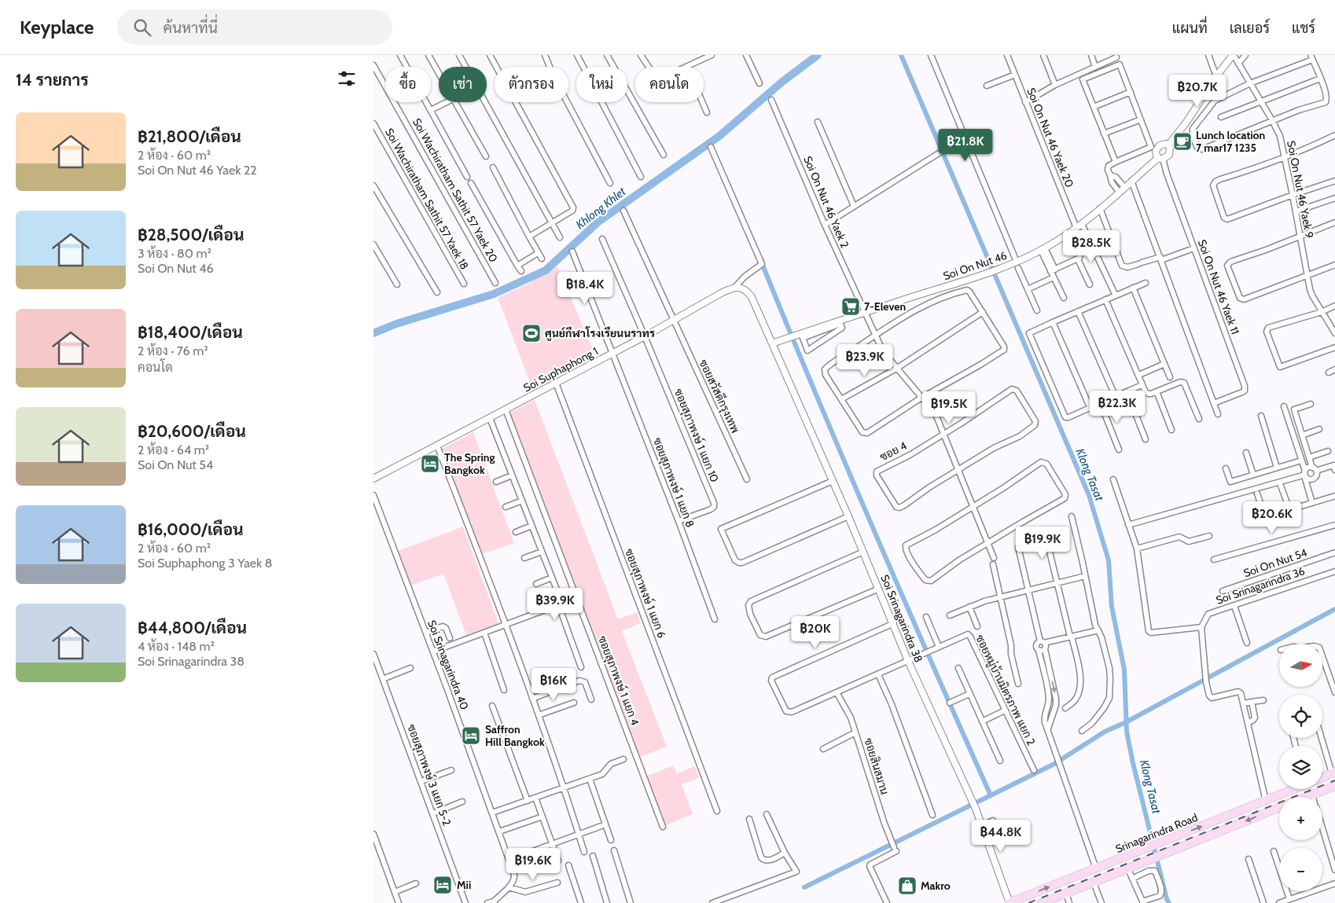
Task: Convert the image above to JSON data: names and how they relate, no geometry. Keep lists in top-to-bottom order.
{
  "streets": {
    "main road": ["Srinagarindra Road"],
    "street": [
      "Soi On Nut 46 Yaek 20",
      "Soi On Nut 46 Yaek 9",
      "Soi Wachiratham Sathit 57 Yaek 20",
      "Soi Wachiratham Sathit 57 Yaek 18",
      "Soi On Nut 46 Yaek 2",
      "Soi On Nut 46",
      "Soi On Nut 46 Yaek 11",
      "Soi Suphaphong 1",
      "ซอยสวัสดีกรุงเทพ",
      "ซอยสุภาพงษ์ 1 แยก 10",
      "ซอย 4",
      "ซอยสุภาพงษ์ 1 แยก 8",
      "Soi On Nut 54",
      "Soi Srinagarindra 36",
      "ซอยสุภาพงษ์ 1 แยก 6",
      "Soi Srinagarindra 38",
      "Soi Srinagarindra 40",
      "ซอยสุภาพงษ์ 1 แยก 4",
      "ซอยหมู่บ้านมิตรภาพ แยก 2",
      "ซอยสินสมาน",
      "ซอยสุภาพงษ์ 3 แยก 5-2"
    ]
  },
  "crossings": [
    ["Soi On Nut 46 Yaek 20", "Soi On Nut 46"],
    ["Soi On Nut 46 Yaek 2", "Soi On Nut 46"],
    ["Soi On Nut 46 Yaek 2", "ซอย 4"],
    ["Soi On Nut 46", "Soi On Nut 46 Yaek 11"],
    ["Soi On Nut 46", "Soi Srinagarindra 38"],
    ["Soi Suphaphong 1", "ซอยสวัสดีกรุงเทพ"],
    ["Soi Suphaphong 1", "ซอยสุภาพงษ์ 1 แยก 10"],
    ["Soi Suphaphong 1", "ซอยสุภาพงษ์ 1 แยก 8"],
    ["Soi Suphaphong 1", "ซอยสุภาพงษ์ 1 แยก 6"],
    ["Soi Suphaphong 1", "ซอยสุภาพงษ์ 1 แยก 4"],
    ["ซอยสุภาพงษ์ 1 แยก 10", "ซอยสุภาพงษ์ 1 แยก 8"],
    ["Soi Srinagarindra 38", "ซอยหมู่บ้านมิตรภาพ แยก 2"],
    ["Soi Srinagarindra 38", "Srinagarindra Road"],
    ["ซอยหมู่บ้านมิตรภาพ แยก 2", "ซอยสินสมาน"]
  ],
  "water": ["Khlong Khlet", "Klong Tasat"],
  "places": {
    "cafe": ["Lunch location 7 mar17 1235"],
    "supermarket": ["7-Eleven"],
    "sports": ["ศูนย์กีฬาโรงเรียนนราทร"],
    "hotel": ["The Spring Bangkok", "Saffron Hill Bangkok", "Mii"],
    "shop": ["Makro"]
  },
  "north": "right",
  "page": {
    "header": "Keyplace",
    "search": "ค้นหาที่นี่",
    "nav": ["แผนที่", "เลเยอร์", "แชร์"],
    "heading": "14 รายการ",
    "chip": [
      "ซื้อ",
      "เช่า",
      "ตัวกรอง",
      "ใหม่",
      "คอนโด"
    ],
    "price": [
      "฿20.7K",
      "฿21.8K",
      "฿28.5K",
      "฿18.4K",
      "฿23.9K",
      "฿22.3K",
      "฿19.5K",
      "฿20.6K",
      "฿19.9K",
      "฿39.9K",
      "฿20K",
      "฿16K",
      "฿44.8K",
      "฿19.6K"
    ],
    "list": [
      {
        "name": "฿21,800/เดือน",
        "note": "2 ห้อง · 60 m² · Soi On Nut 46 Yaek 22"
      },
      {
        "name": "฿28,500/เดือน",
        "note": "3 ห้อง · 80 m² · Soi On Nut 46"
      },
      {
        "name": "฿18,400/เดือน",
        "note": "2 ห้อง · 76 m² · คอนโด"
      },
      {
        "name": "฿20,600/เดือน",
        "note": "2 ห้อง · 64 m² · Soi On Nut 54"
      },
      {
        "name": "฿16,000/เดือน",
        "note": "2 ห้อง · 60 m² · Soi Suphaphong 3 Yaek 8"
      },
      {
        "name": "฿44,800/เดือน",
        "note": "4 ห้อง · 148 m² · Soi Srinagarindra 38"
      }
    ],
    "map_buttons": ["+", "−"]
  }
}
